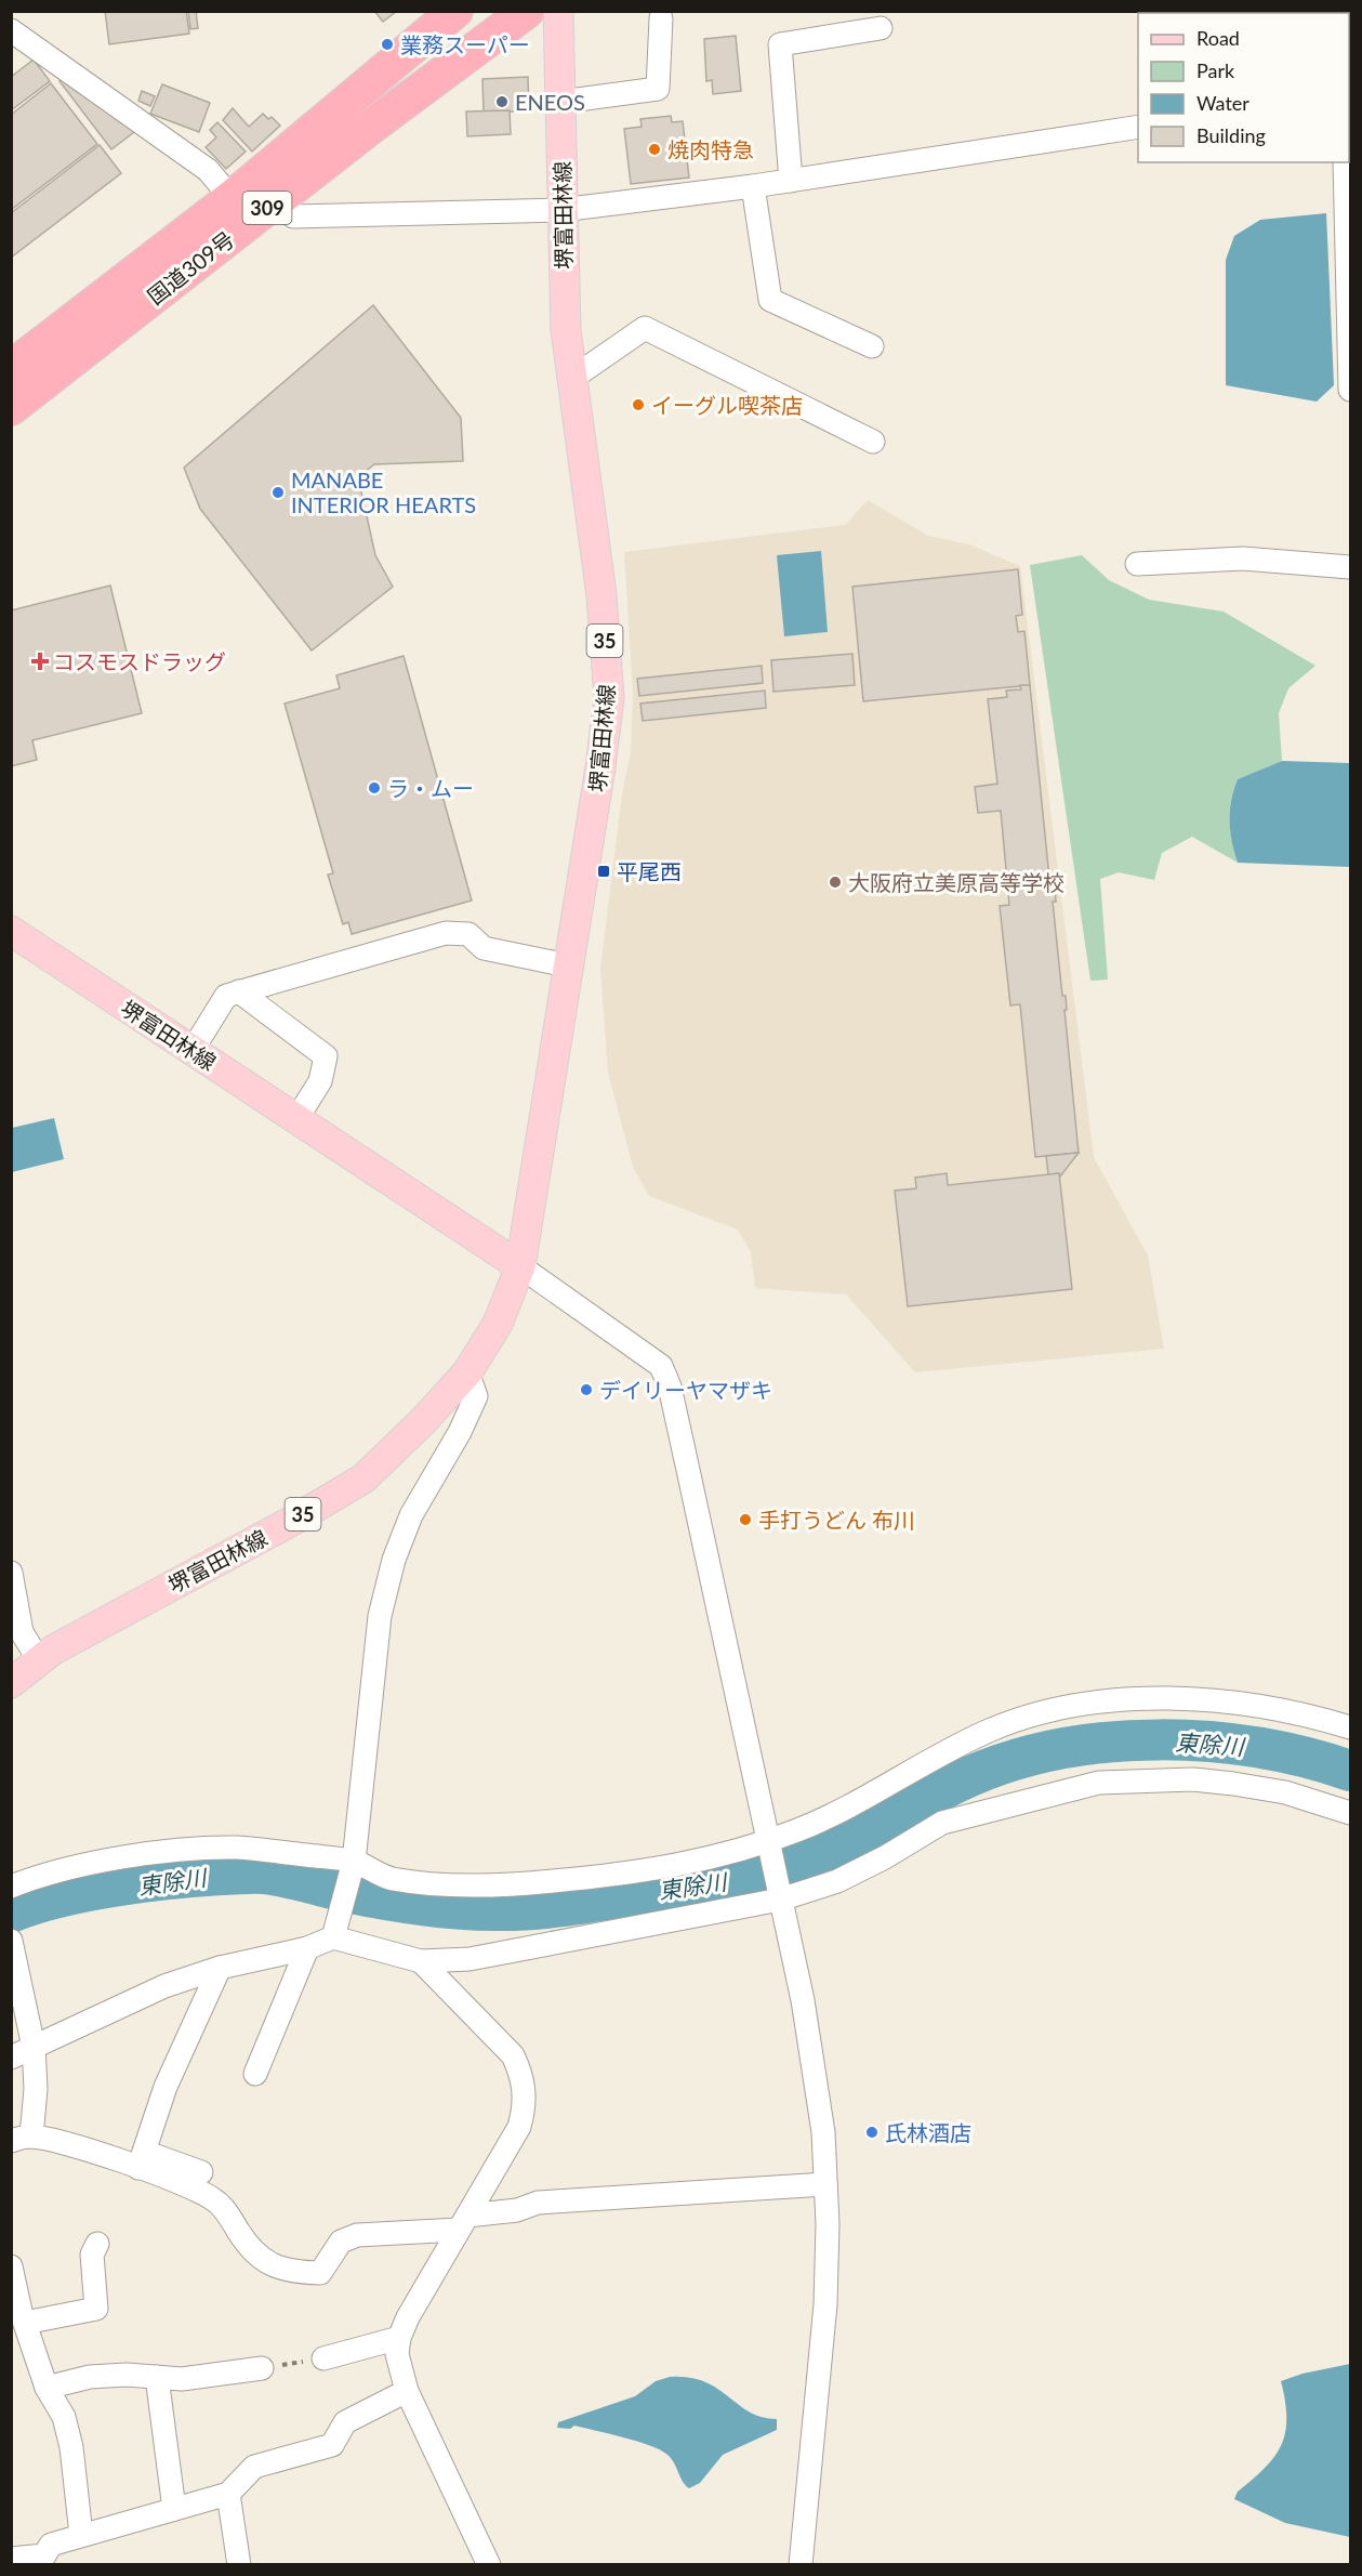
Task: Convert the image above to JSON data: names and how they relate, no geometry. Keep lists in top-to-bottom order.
{
  "streets": {
    "highway": ["309", "国道309号"],
    "main road": ["堺富田林線", "35"]
  },
  "water": ["東除川"],
  "places": {
    "other": [
      "業務スーパー",
      "ENEOS",
      "焼肉特急",
      "イーグル喫茶店",
      "MANABE INTERIOR HEARTS",
      "ラ・ムー",
      "大阪府立美原高等学校",
      "デイリーヤマザキ",
      "手打うどん 布川",
      "氏林酒店"
    ],
    "health": ["コスモスドラッグ"],
    "transit": ["平尾西"]
  },
  "legend": [
    "Road",
    "Park",
    "Water",
    "Building"
  ]
}
